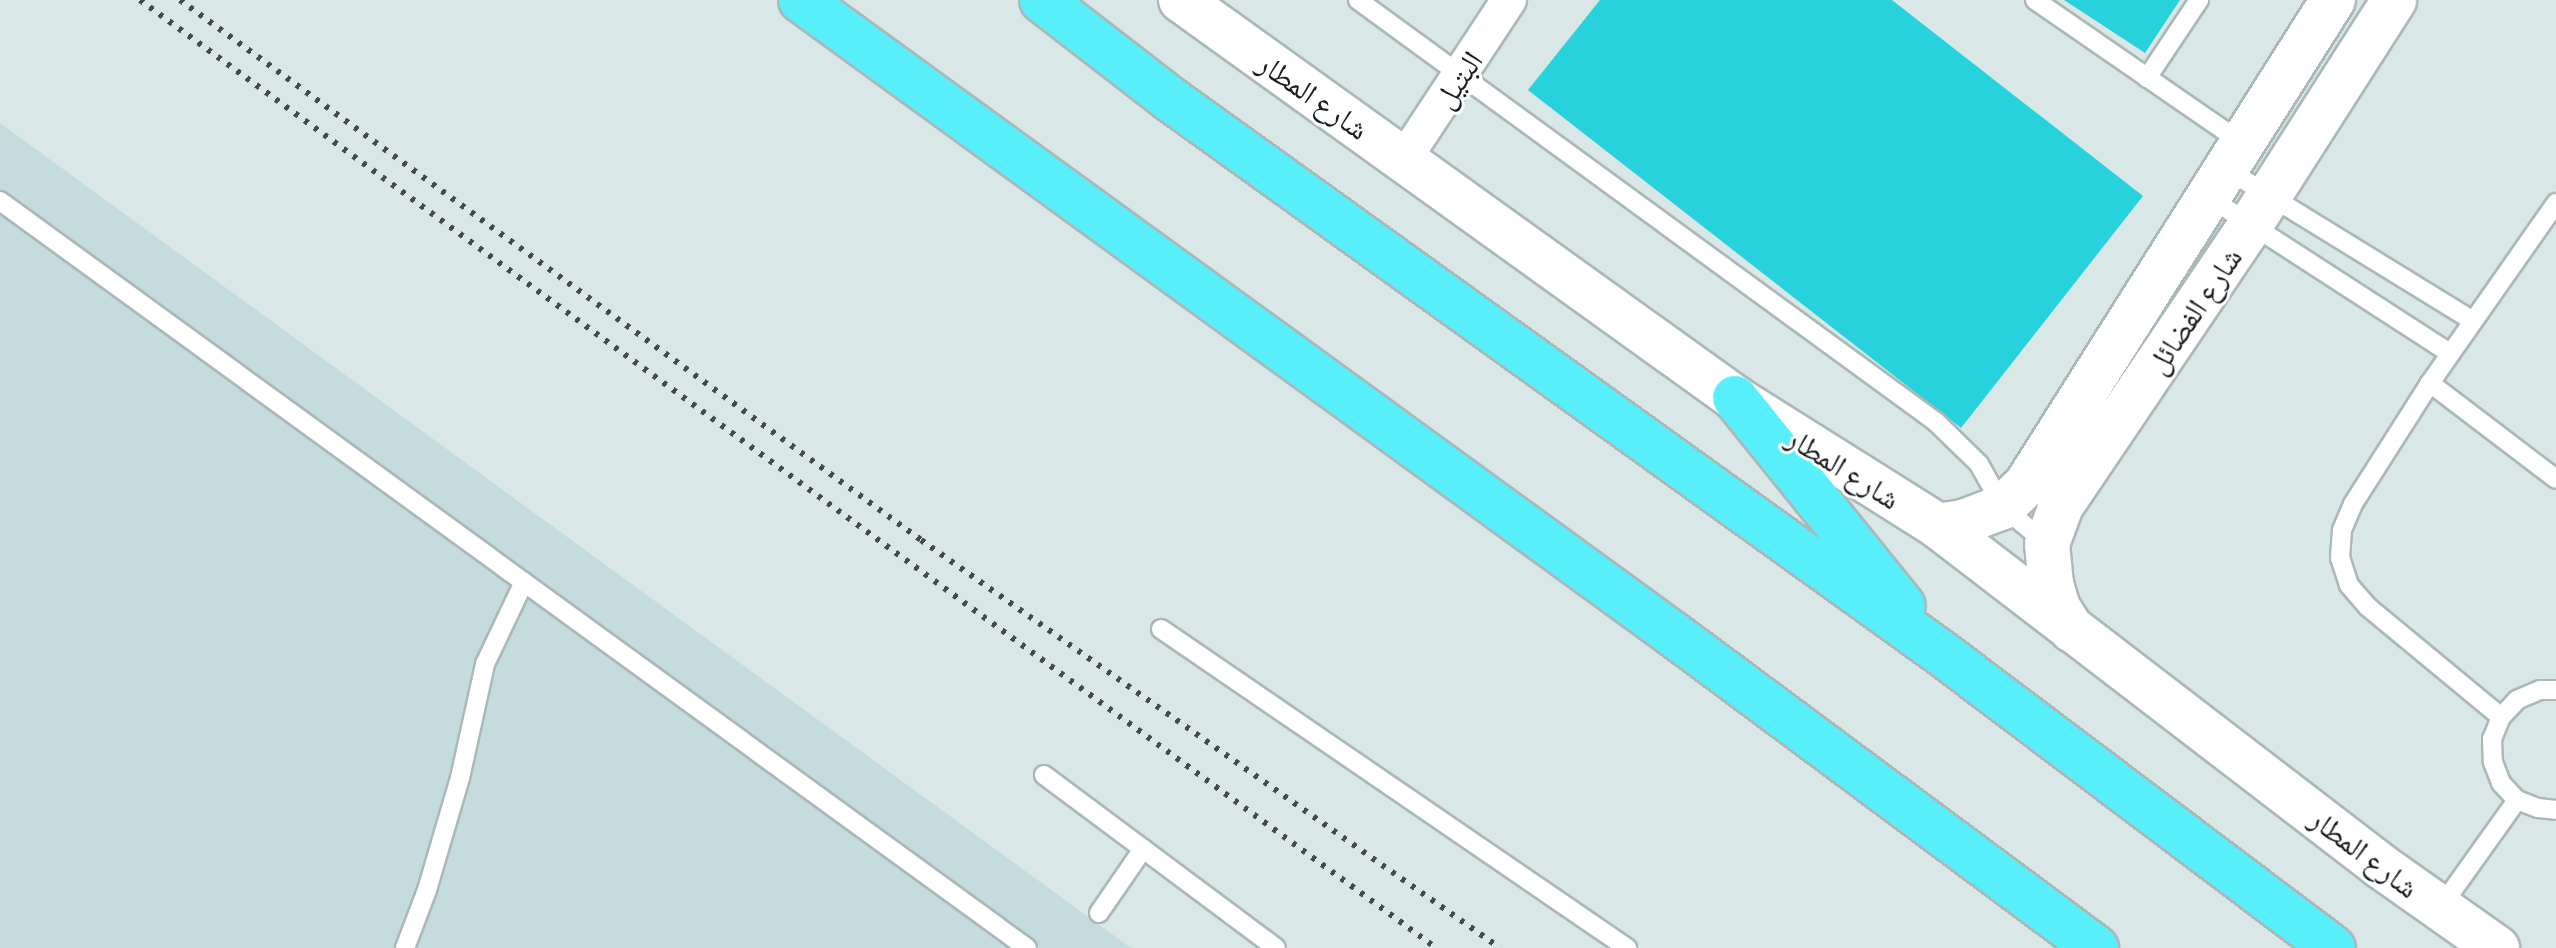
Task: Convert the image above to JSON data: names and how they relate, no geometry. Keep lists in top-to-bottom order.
{
  "streets": {
    "street": ["البتيل", "شارع المطار", "شارع الفضائل"]
  },
  "crossings": [
    ["البتيل", "شارع المطار"],
    ["شارع المطار", "شارع الفضائل"]
  ]
}
